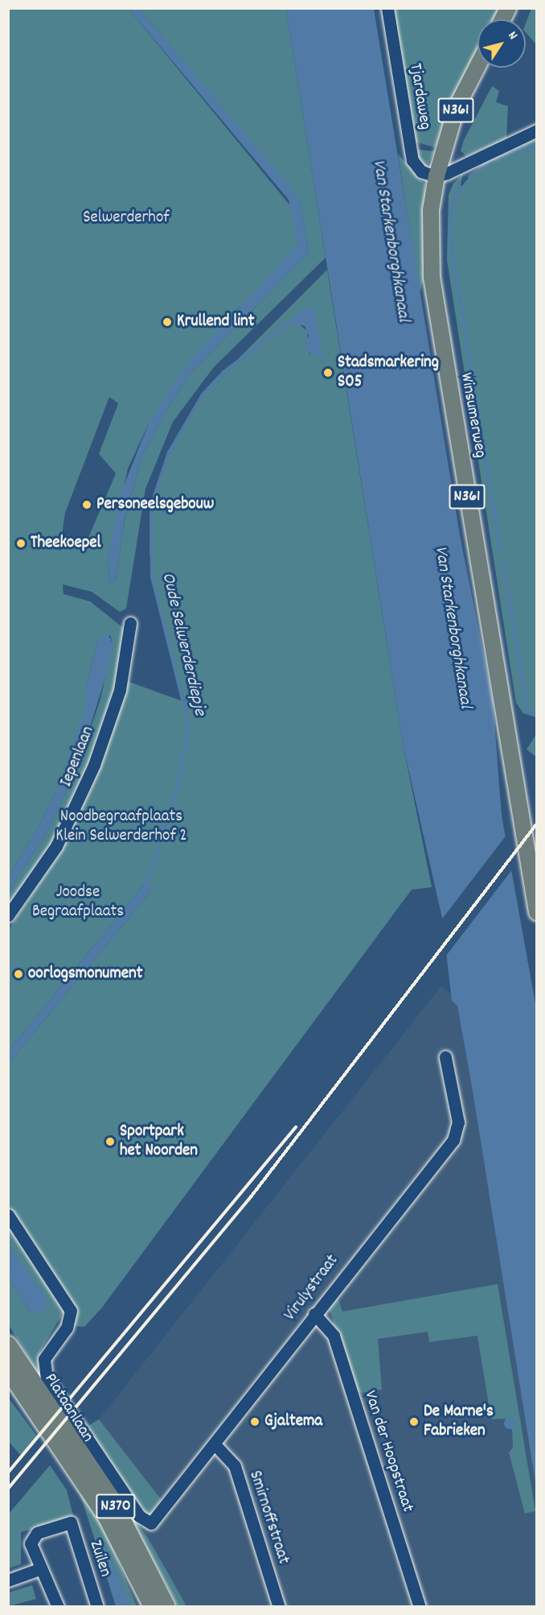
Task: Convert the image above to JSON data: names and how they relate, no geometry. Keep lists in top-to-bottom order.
{
  "streets": {
    "highway": ["Plataanlaan", "N370"],
    "main road": ["N361", "Winsumerweg"],
    "street": [
      "Tjardaweg",
      "Iepenlaan",
      "Virulystraat",
      "Van der Hoopstraat",
      "Smirnoffstraat",
      "Zuilen"
    ]
  },
  "crossings": [
    ["Tjardaweg", "Winsumerweg"],
    ["Virulystraat", "Plataanlaan"],
    ["Virulystraat", "Van der Hoopstraat"],
    ["Virulystraat", "Smirnoffstraat"]
  ],
  "water": ["Van Starkenborghkanaal", "Oude Selwerderdiepje"],
  "parks": ["Selwerderhof", "Noodbegraafplaats Klein Selwerderhof 2", "Joodse Begraafplaats"],
  "places": [
    "Krullend lint",
    "Stadsmarkering S05",
    "Personeelsgebouw",
    "Theekoepel",
    "oorlogsmonument",
    "Sportpark het Noorden",
    "Gjaltema",
    "De Marne's Fabrieken"
  ],
  "north": "top right"
}
